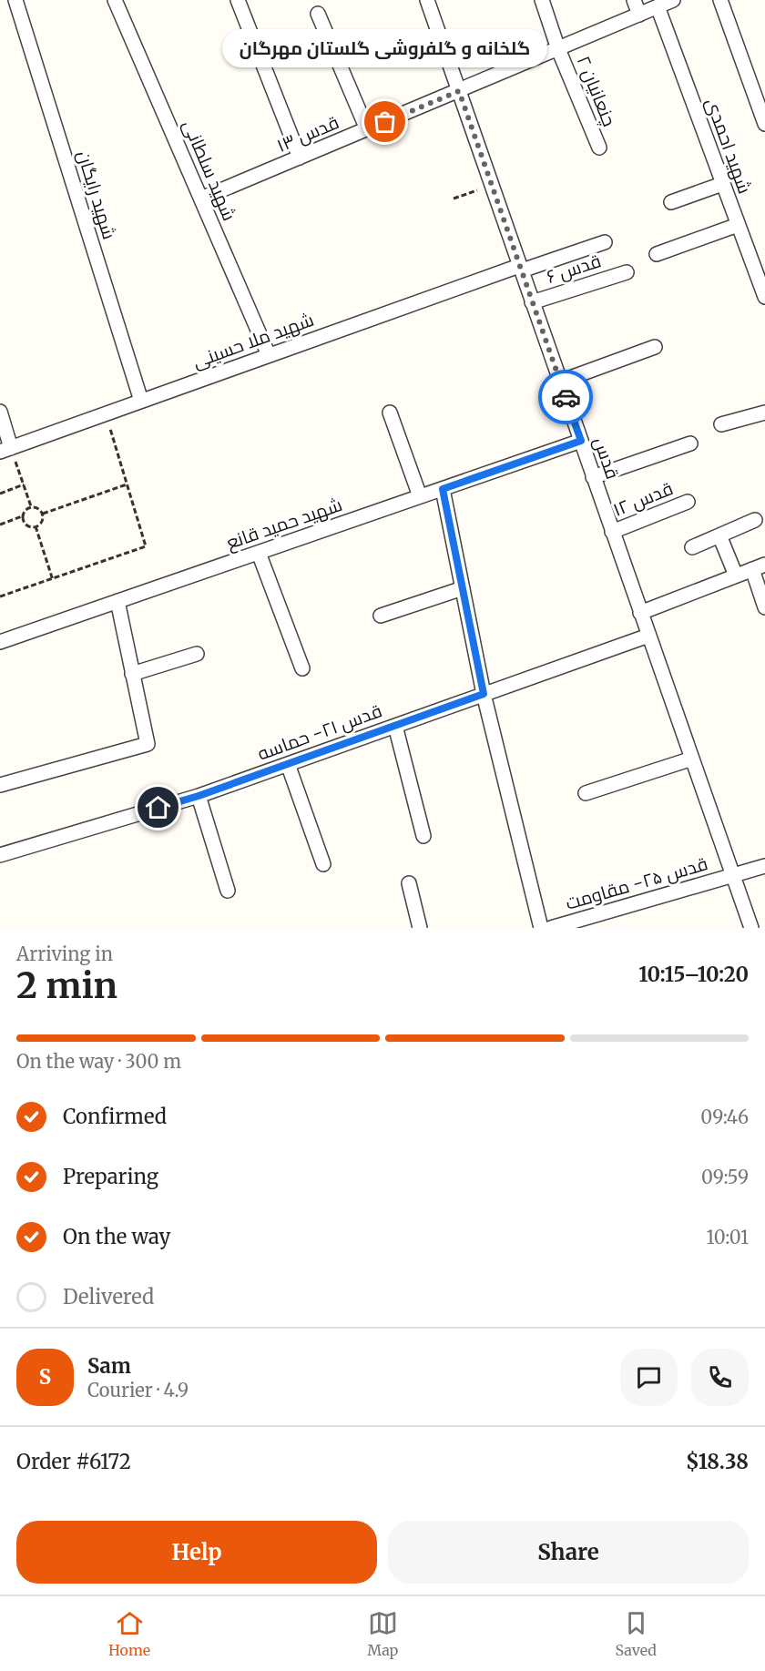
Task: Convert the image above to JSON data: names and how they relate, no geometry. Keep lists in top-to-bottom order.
{
  "streets": {
    "street": [
      "چنعانیان ۲",
      "قدس ۱۳",
      "شهید احمدی",
      "شهید سلطانی",
      "شهید رایگان",
      "قدس ۶",
      "شهید ملا حسینی",
      "قدس",
      "قدس ۱۲",
      "شهید حمید قانع",
      "قدس ۲۱- حماسه",
      "قدس ۲۵- مقاومت"
    ]
  },
  "crossings": [
    ["چنعانیان ۲", "قدس ۱۳"],
    ["قدس ۱۳", "شهید احمدی"],
    ["قدس ۱۳", "شهید سلطانی"],
    ["قدس ۱۳", "قدس"],
    ["شهید سلطانی", "شهید ملا حسینی"],
    ["شهید رایگان", "شهید ملا حسینی"],
    ["قدس ۶", "قدس"],
    ["شهید ملا حسینی", "قدس"],
    ["قدس", "قدس ۱۲"],
    ["قدس", "شهید حمید قانع"],
    ["قدس", "قدس ۲۱- حماسه"],
    ["قدس", "قدس ۲۵- مقاومت"]
  ],
  "places": ["گلخانه و گلفروشی گلستان مهرگان"],
  "page": {
    "bubble": "گلخانه و گلفروشی گلستان مهرگان",
    "heading": ["2 min", "Arriving in", "10:15–10:20"],
    "panel": [
      "Sam",
      "Courier · 4.9",
      "Order #6172",
      "$18.38"
    ],
    "bar": "On the way · 300 m",
    "list": [
      ["Confirmed", "09:46"],
      ["Preparing", "09:59"],
      ["On the way", "10:01"],
      "Delivered"
    ],
    "round": "S",
    "buttons": ["Help", "Share"],
    "tabs": ["Home", "Map", "Saved"]
  }
}
